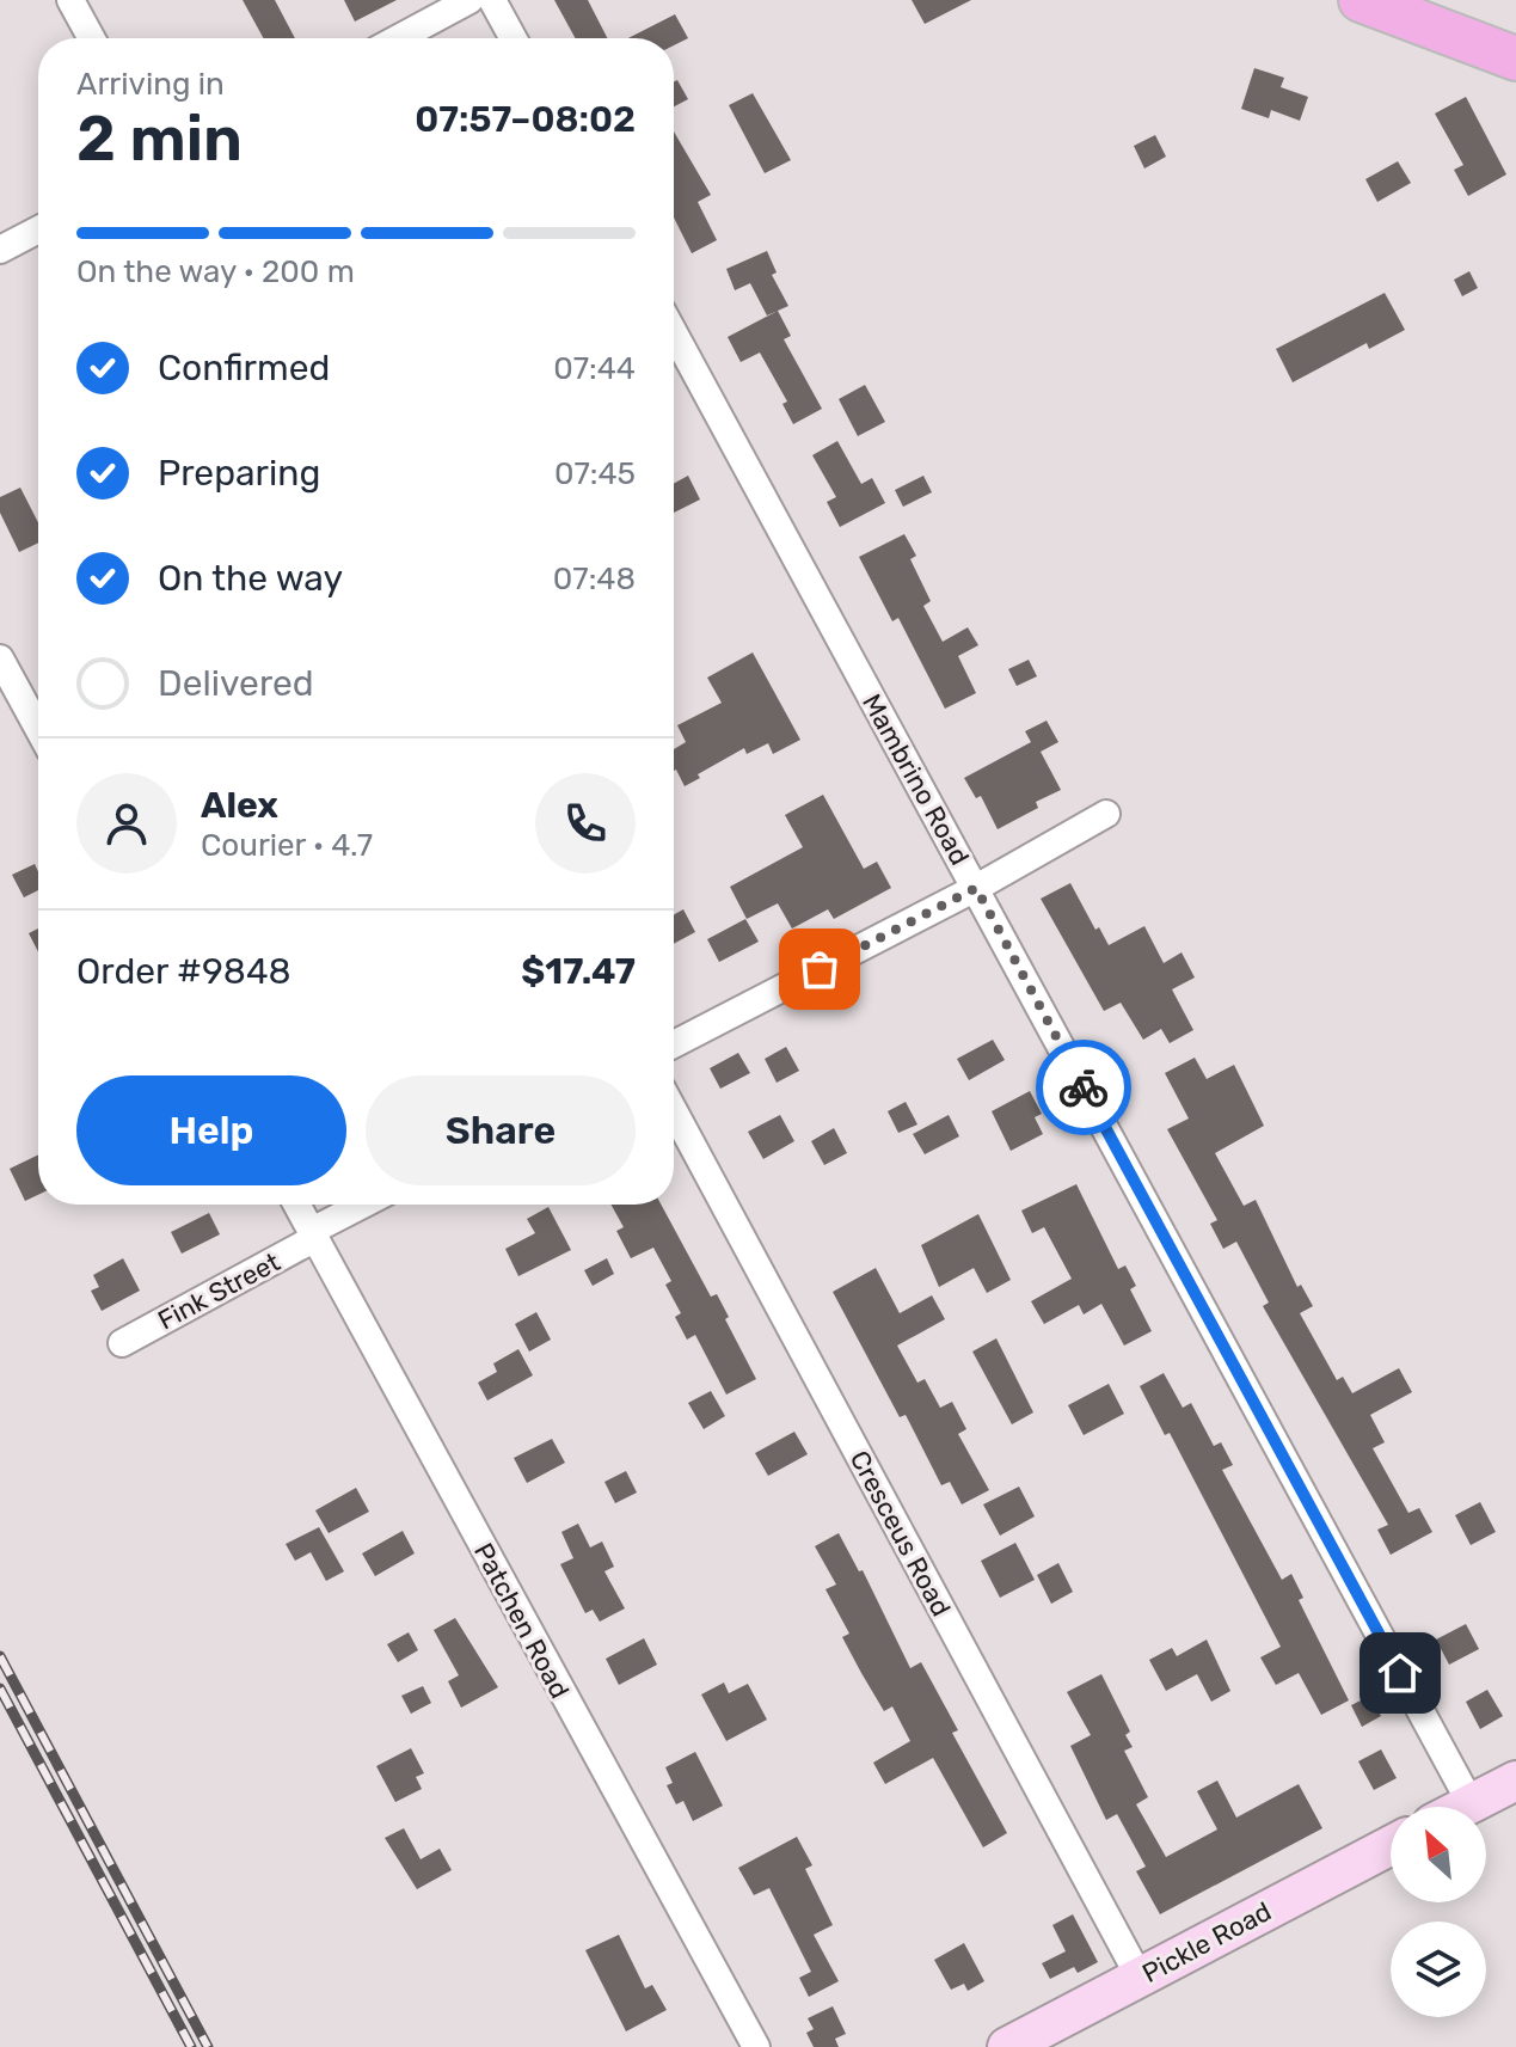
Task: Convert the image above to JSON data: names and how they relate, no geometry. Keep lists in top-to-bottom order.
{
  "streets": {
    "street": [
      "Mambrino Road",
      "Fink Street",
      "Cresceus Road",
      "Patchen Road",
      "Pickle Road"
    ]
  },
  "crossings": [
    ["Fink Street", "Patchen Road"],
    ["Cresceus Road", "Pickle Road"]
  ],
  "north": "top left",
  "page": {
    "heading": ["2 min", "Arriving in", "07:57–08:02"],
    "panel": [
      "Alex",
      "Courier · 4.7",
      "Order #9848",
      "$17.47"
    ],
    "bar": "On the way · 200 m",
    "list": [
      ["Confirmed", "07:44"],
      ["Preparing", "07:45"],
      ["On the way", "07:48"],
      "Delivered"
    ],
    "buttons": ["Help", "Share"]
  }
}
